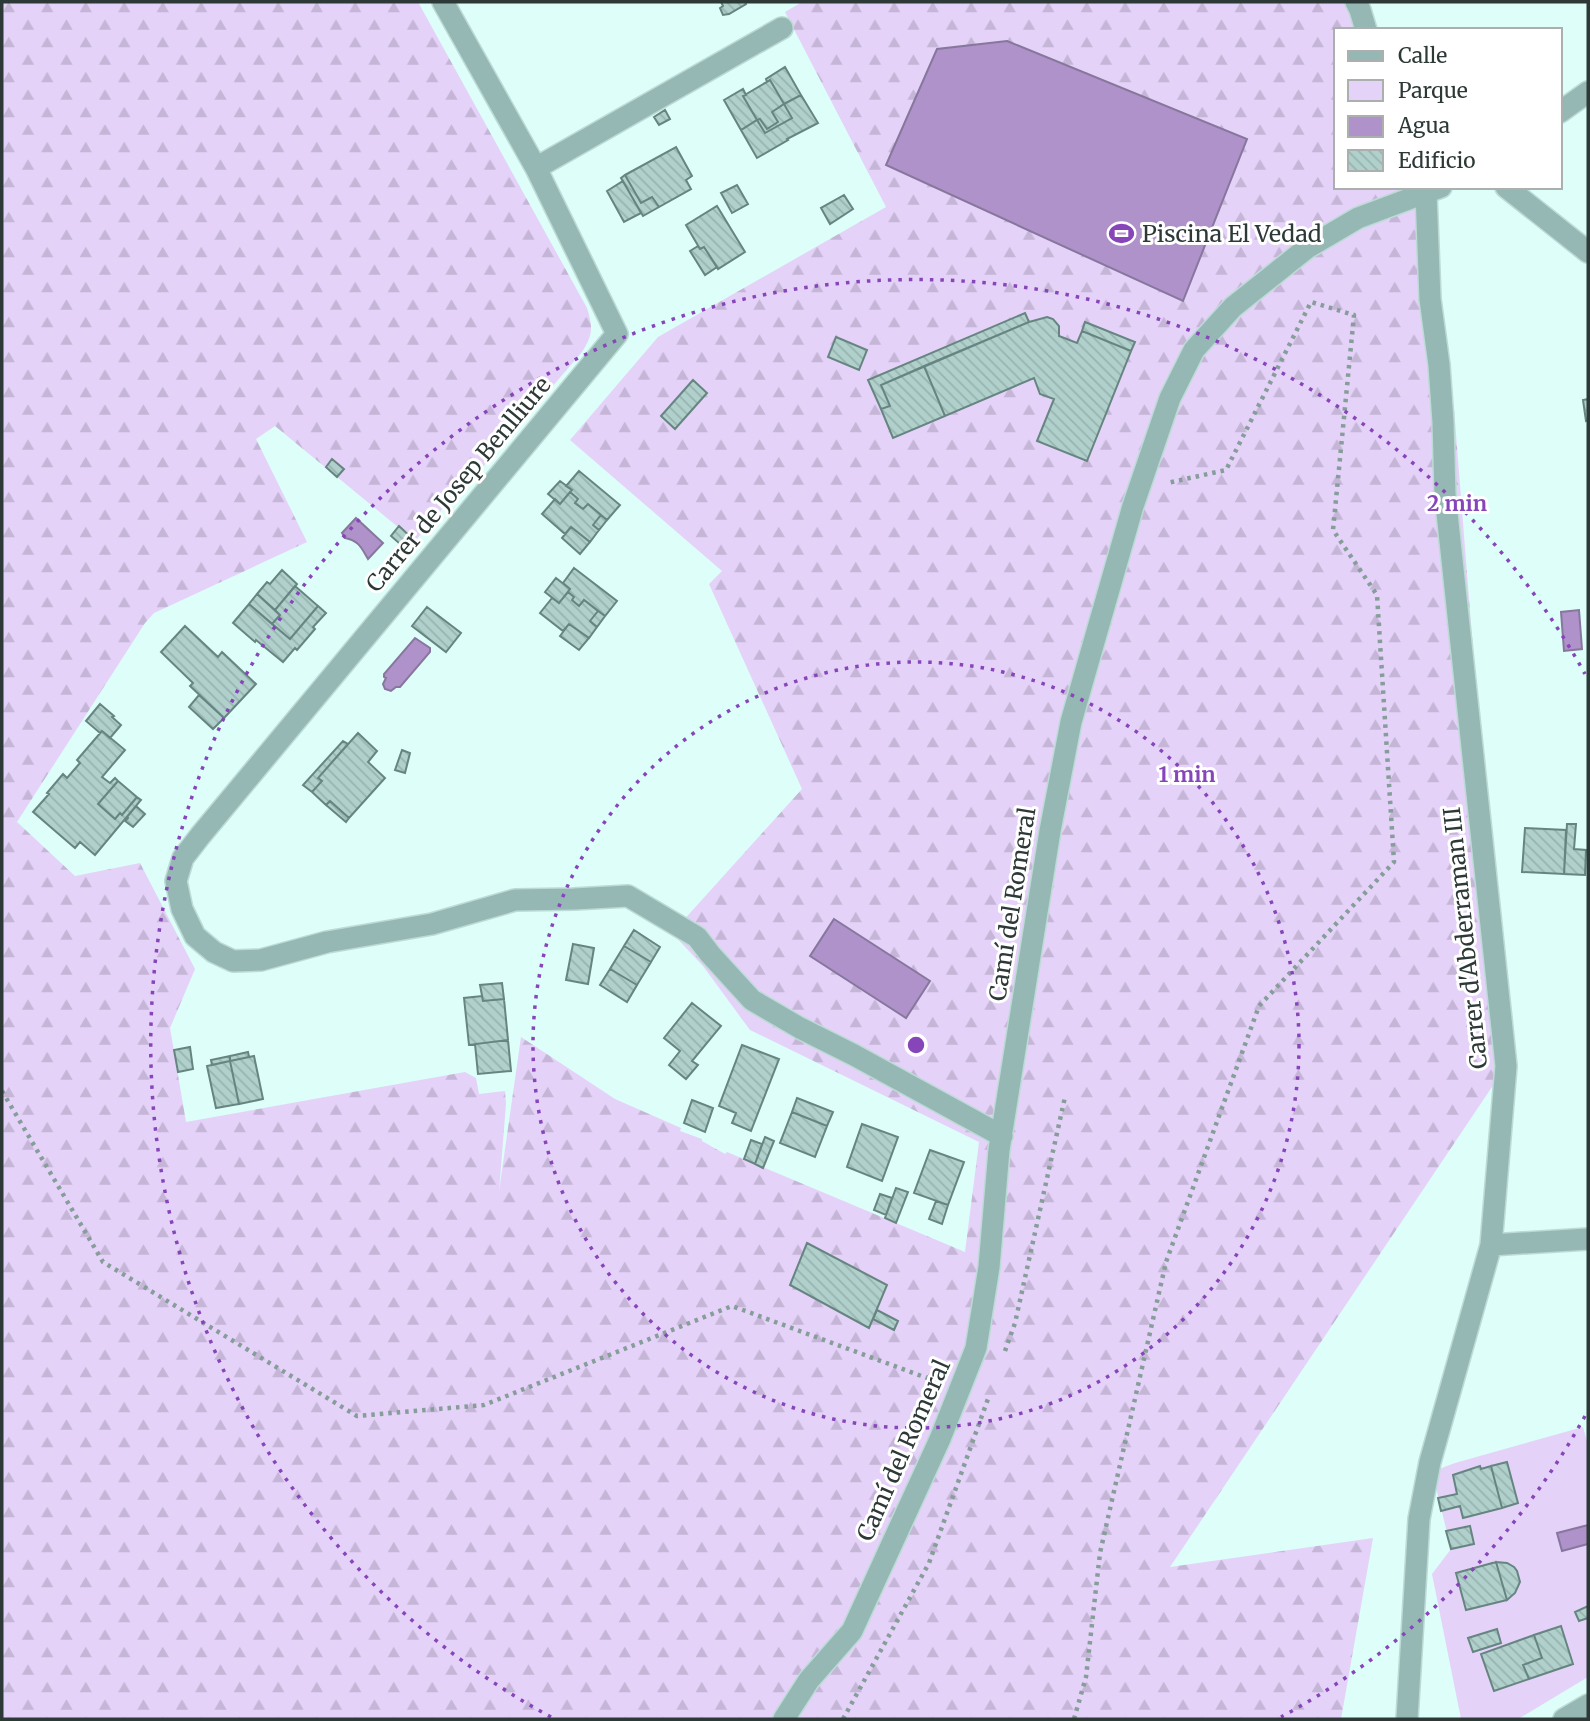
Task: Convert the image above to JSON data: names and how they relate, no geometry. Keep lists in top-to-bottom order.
{
  "streets": {
    "street": ["Carrer de Josep Benlliure", "Camí del Romeral", "Carrer d'Abderraman III"]
  },
  "crossings": [
    ["Carrer de Josep Benlliure", "Camí del Romeral"],
    ["Camí del Romeral", "Carrer d'Abderraman III"]
  ],
  "places": {
    "sports": ["Piscina El Vedad"]
  },
  "legend": [
    "Calle",
    "Parque",
    "Agua",
    "Edificio"
  ],
  "rings": ["2 min", "1 min"]
}
